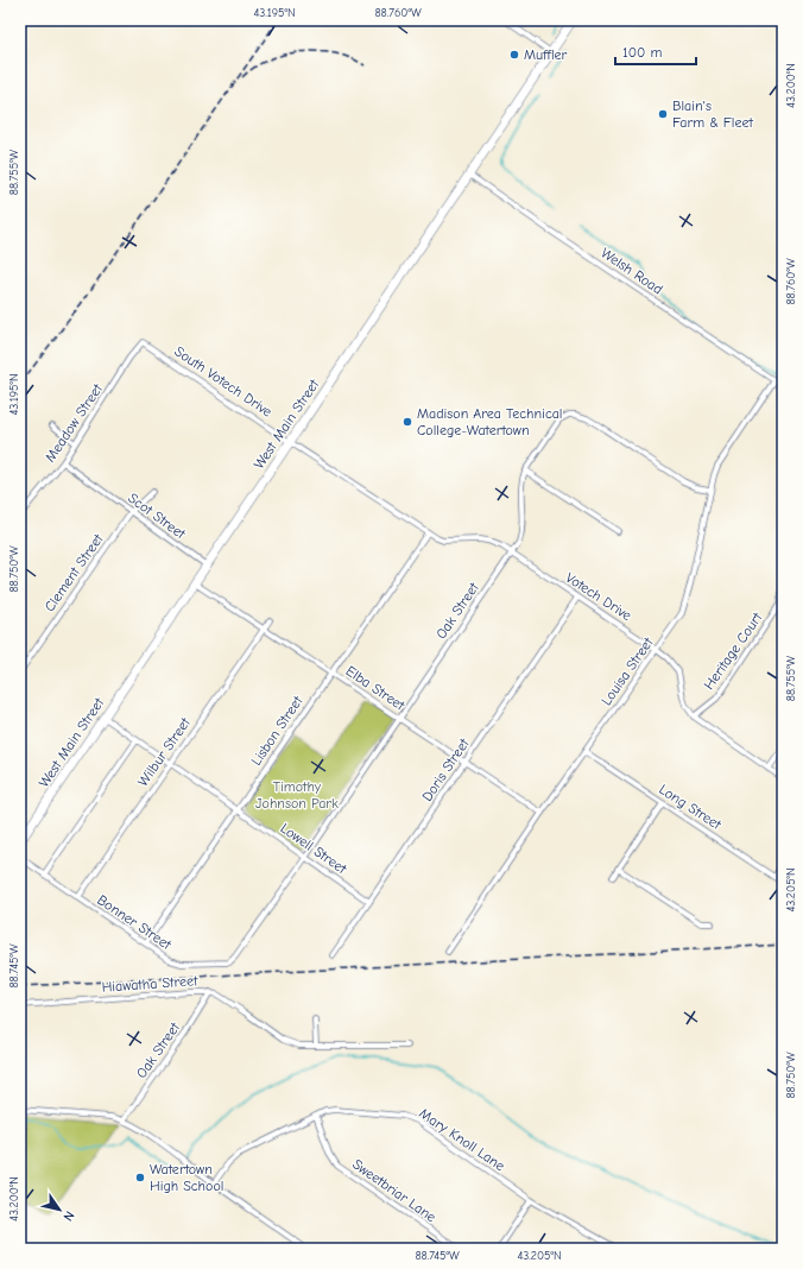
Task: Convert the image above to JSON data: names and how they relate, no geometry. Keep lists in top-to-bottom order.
{
  "streets": {
    "main road": ["West Main Street"],
    "street": [
      "Welsh Road",
      "South Votech Drive",
      "Meadow Street",
      "Scot Street",
      "Clement Street",
      "Votech Drive",
      "Oak Street",
      "Heritage Court",
      "Louisa Street",
      "Elba Street",
      "Lisbon Street",
      "Wilbur Street",
      "Doris Street",
      "Long Street",
      "Lowell Street",
      "Bonner Street",
      "Hiawatha Street",
      "Mary Knoll Lane",
      "Sweetbriar Lane"
    ]
  },
  "crossings": [
    ["Welsh Road", "West Main Street"],
    ["Welsh Road", "Louisa Street"],
    ["South Votech Drive", "Meadow Street"],
    ["South Votech Drive", "West Main Street"],
    ["South Votech Drive", "Votech Drive"],
    ["Meadow Street", "Scot Street"],
    ["West Main Street", "Scot Street"],
    ["West Main Street", "Elba Street"],
    ["West Main Street", "Lowell Street"],
    ["Scot Street", "Clement Street"],
    ["Votech Drive", "Oak Street"],
    ["Votech Drive", "Heritage Court"],
    ["Votech Drive", "Louisa Street"],
    ["Votech Drive", "Lisbon Street"],
    ["Votech Drive", "Doris Street"],
    ["Oak Street", "Louisa Street"],
    ["Oak Street", "Elba Street"],
    ["Oak Street", "Lowell Street"],
    ["Oak Street", "Bonner Street"],
    ["Oak Street", "Hiawatha Street"],
    ["Louisa Street", "Elba Street"],
    ["Louisa Street", "Long Street"],
    ["Elba Street", "Lisbon Street"],
    ["Elba Street", "Wilbur Street"],
    ["Elba Street", "Doris Street"],
    ["Lisbon Street", "Lowell Street"],
    ["Lisbon Street", "Bonner Street"],
    ["Wilbur Street", "Lowell Street"],
    ["Wilbur Street", "Bonner Street"],
    ["Doris Street", "Lowell Street"],
    ["Mary Knoll Lane", "Sweetbriar Lane"]
  ],
  "parks": ["Timothy Johnson Park"],
  "places": [
    "Muffler",
    "Blain's Farm & Fleet",
    "Madison Area Technical College-Watertown",
    "Watertown High School"
  ],
  "scale_bar": "100 m",
  "north": "bottom right",
  "coordinates": [
    "43.195°N",
    "88.760°W",
    "43.200°N",
    "88.755°W",
    "88.750°W",
    "43.205°N",
    "88.745°W"
  ]
}
